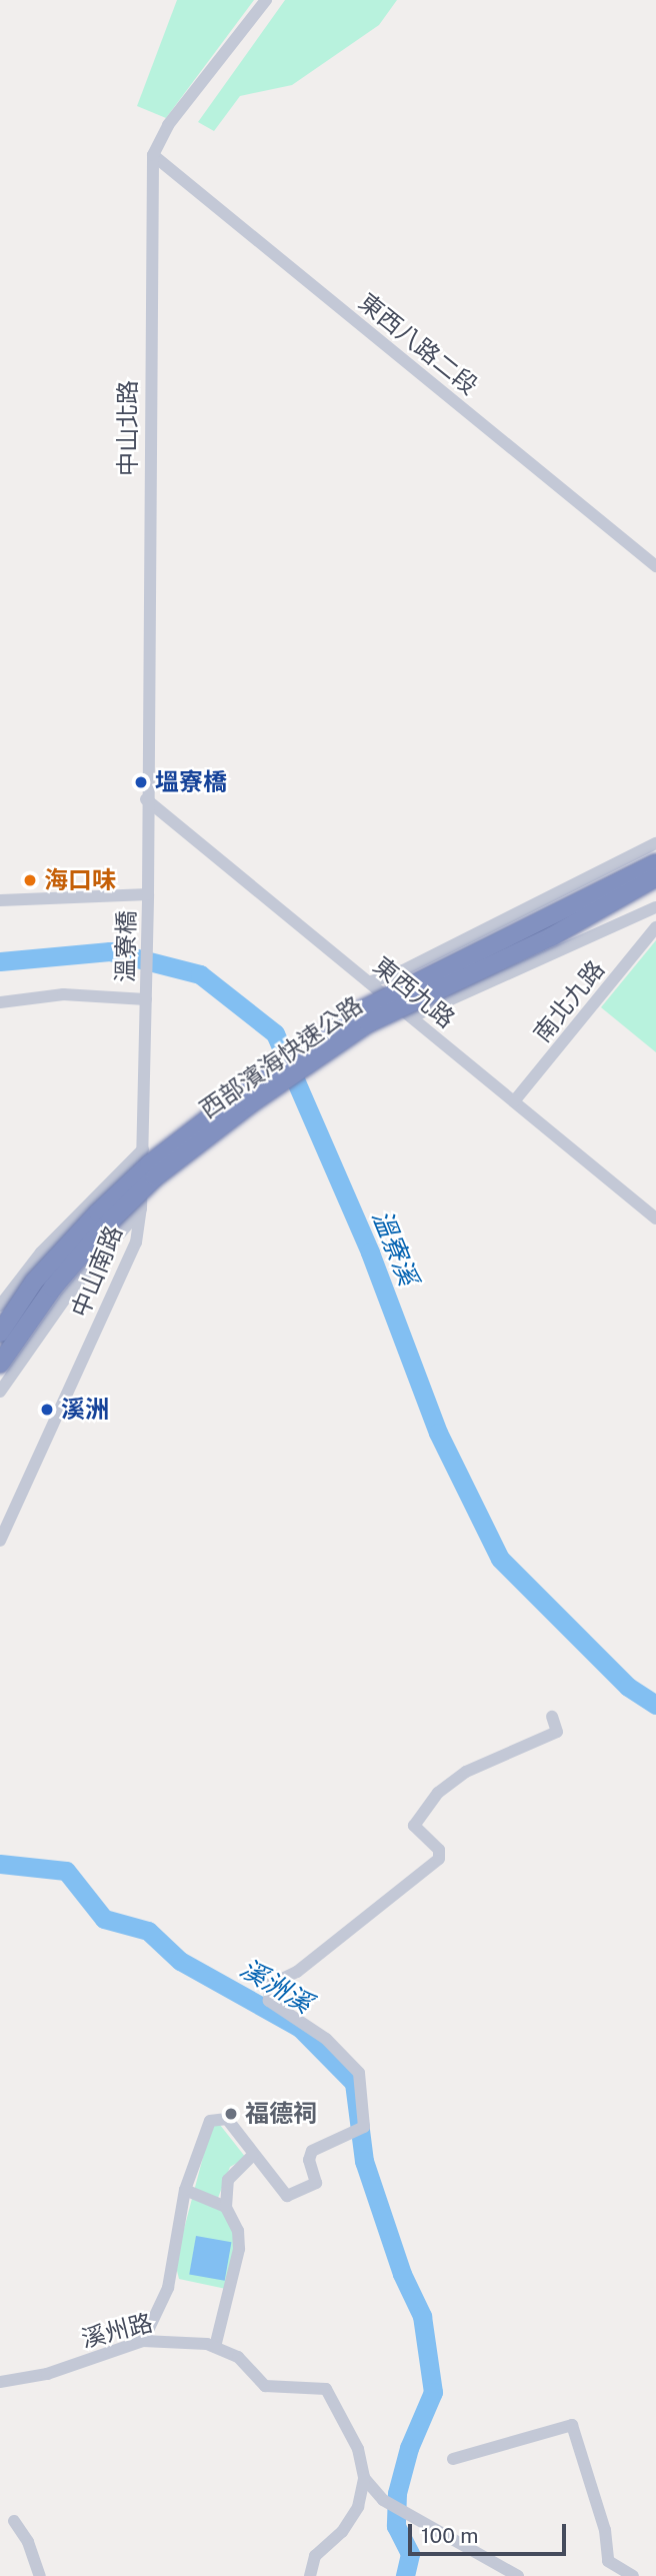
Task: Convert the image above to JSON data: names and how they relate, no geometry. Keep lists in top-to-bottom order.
{
  "streets": {
    "highway": ["西部濱海快速公路"],
    "street": [
      "東西八路二段",
      "中山北路",
      "溫寮橋",
      "東西九路",
      "南北九路",
      "中山南路",
      "溪州路"
    ]
  },
  "crossings": [
    ["東西八路二段", "中山北路"],
    ["中山北路", "溫寮橋"],
    ["中山北路", "東西九路"],
    ["溫寮橋", "中山南路"],
    ["東西九路", "南北九路"]
  ],
  "water": ["溫寮溪", "溪洲溪"],
  "places": [
    "塭寮橋",
    "海口味",
    "溪洲",
    "福德祠"
  ],
  "scale_bar": "100 m"
}
